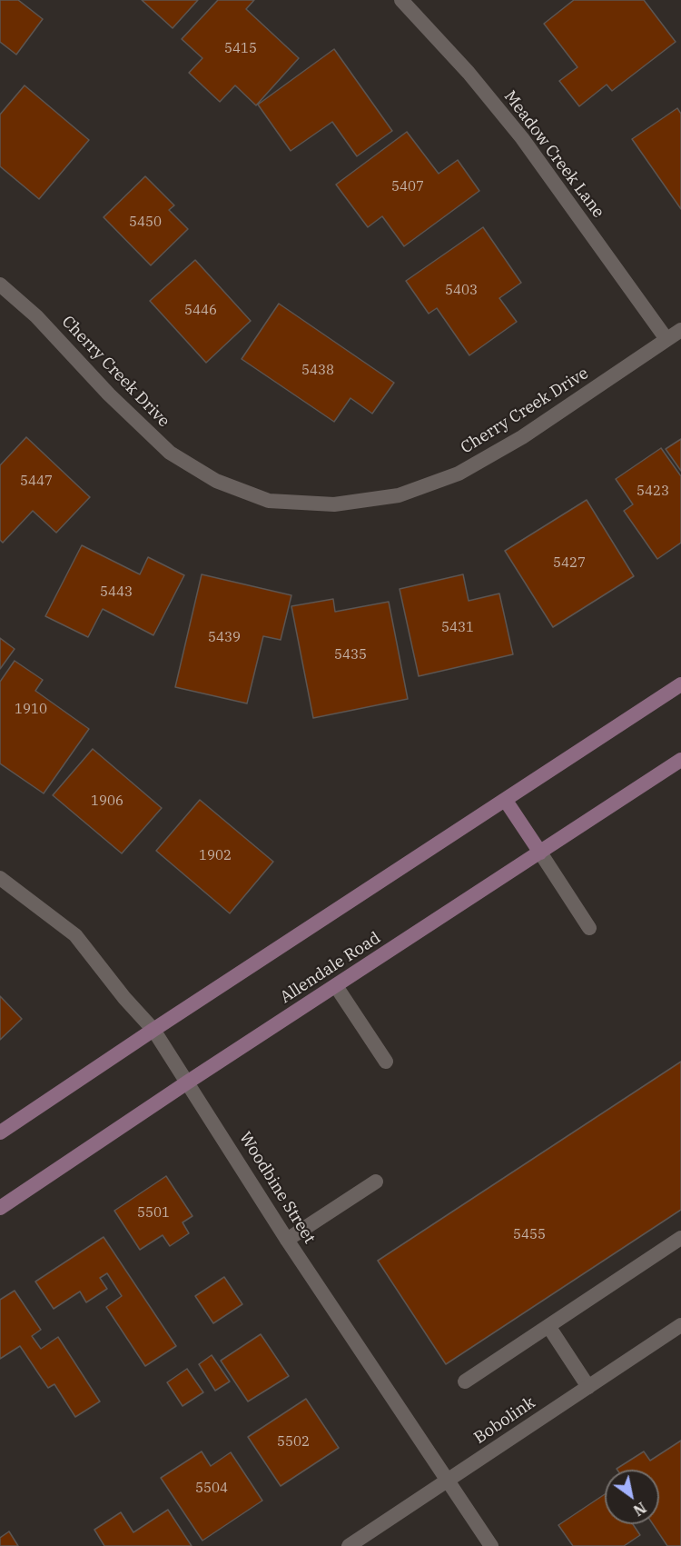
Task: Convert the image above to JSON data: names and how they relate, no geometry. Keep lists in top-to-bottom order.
{
  "streets": {
    "main road": ["Allendale Road"],
    "street": [
      "Meadow Creek Lane",
      "Cherry Creek Drive",
      "Woodbine Street",
      "Bobolink"
    ]
  },
  "crossings": [
    ["Meadow Creek Lane", "Cherry Creek Drive"],
    ["Allendale Road", "Woodbine Street"],
    ["Woodbine Street", "Bobolink"]
  ],
  "house_numbers": [
    "5415",
    "5407",
    "5450",
    "5403",
    "5446",
    "5438",
    "5447",
    "5423",
    "5427",
    "5443",
    "5431",
    "5439",
    "5435",
    "1910",
    "1906",
    "1902",
    "5501",
    "5455",
    "5502",
    "5504"
  ],
  "north": "bottom right"
}
